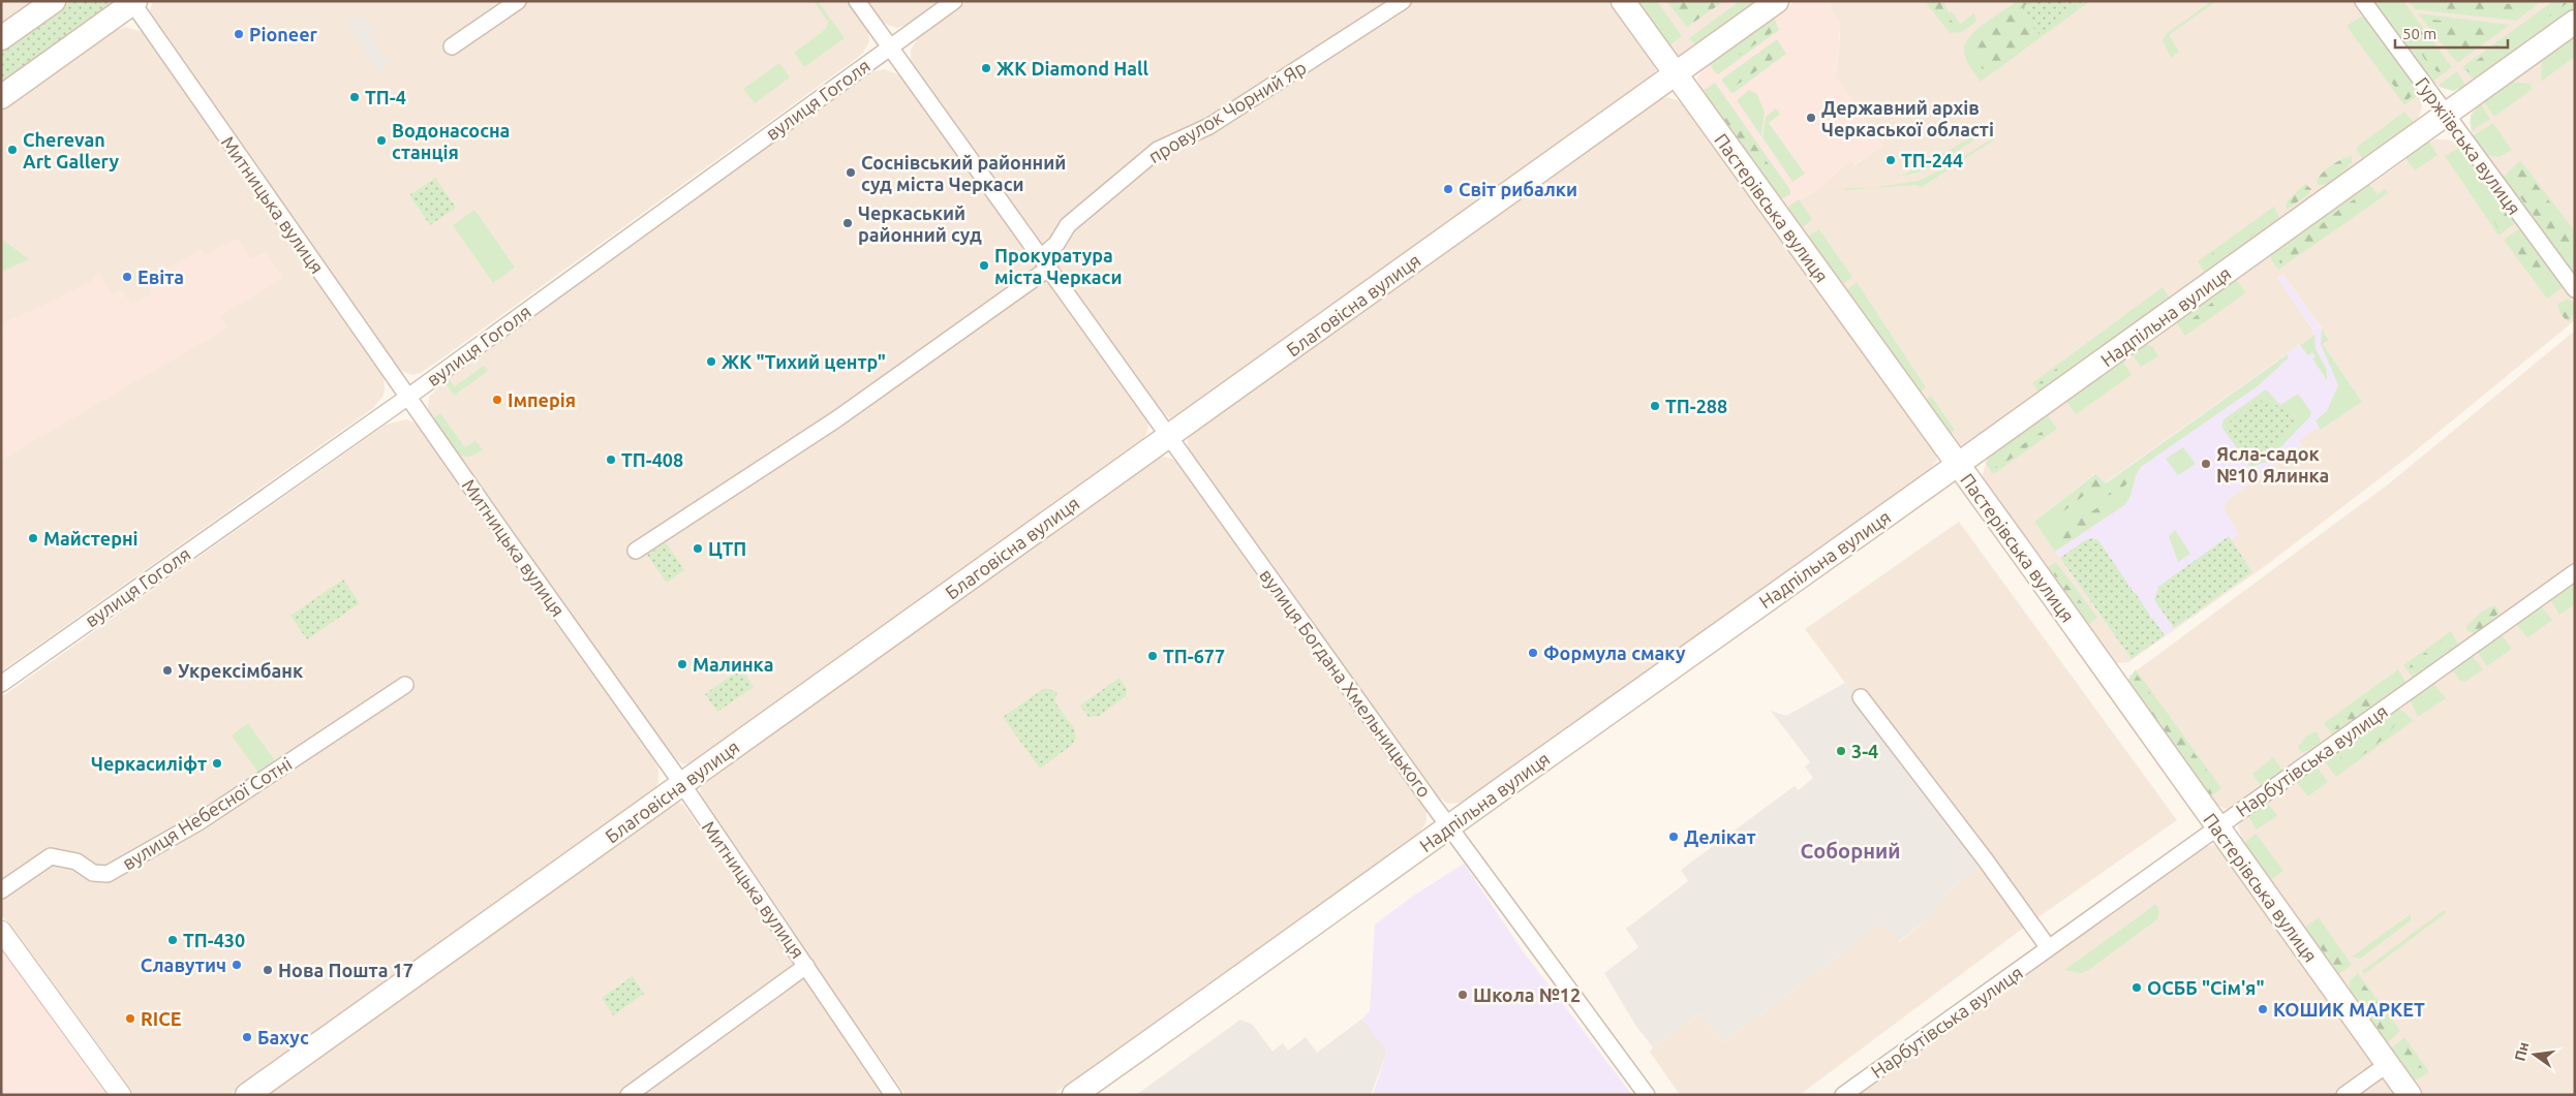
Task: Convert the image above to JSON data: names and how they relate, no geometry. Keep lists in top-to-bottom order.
{
  "streets": {
    "main road": ["Пастерівська вулиця", "Благовісна вулиця", "Надпільна вулиця"],
    "street": [
      "вулиця Гоголя",
      "провулок Чорний Яр",
      "Гуржіївська вулиця",
      "Митницька вулиця",
      "вулиця Богдана Хмельницького",
      "Нарбутівська вулиця",
      "вулиця Небесної Сотні"
    ]
  },
  "crossings": [
    ["вулиця Гоголя", "Митницька вулиця"],
    ["вулиця Гоголя", "вулиця Богдана Хмельницького"],
    ["провулок Чорний Яр", "вулиця Богдана Хмельницького"],
    ["Гуржіївська вулиця", "Надпільна вулиця"],
    ["Митницька вулиця", "Благовісна вулиця"],
    ["Пастерівська вулиця", "Благовісна вулиця"],
    ["Пастерівська вулиця", "Надпільна вулиця"],
    ["Пастерівська вулиця", "Нарбутівська вулиця"],
    ["Благовісна вулиця", "вулиця Богдана Хмельницького"],
    ["Надпільна вулиця", "вулиця Богдана Хмельницького"]
  ],
  "districts": ["Соборний"],
  "places": [
    "Pioneer",
    "ЖК Diamond Hall",
    "ТП-4",
    "Державний архів Черкаської області",
    "Водонасосна станція",
    "Cherevan Art Gallery",
    "ТП-244",
    "Соснівський районний суд міста Черкаси",
    "Світ рибалки",
    "Черкаський районний суд",
    "Прокуратура міста Черкаси",
    "Евіта",
    "ЖК \"Тихий центр\"",
    "Імперія",
    "ТП-288",
    "ТП-408",
    "Ясла-садок №10 Ялинка",
    "Майстерні",
    "ЦТП",
    "Формула смаку",
    "ТП-677",
    "Малинка",
    "Укрексімбанк",
    "3-4",
    "Черкасиліфт",
    "Делікат",
    "ТП-430",
    "Славутич",
    "Нова Пошта 17",
    "ОСББ \"Сім'я\"",
    "Школа №12",
    "КОШИК МАРКЕТ",
    "RICE",
    "Бахус"
  ],
  "scale_bar": "50 m",
  "north": "left"
}
